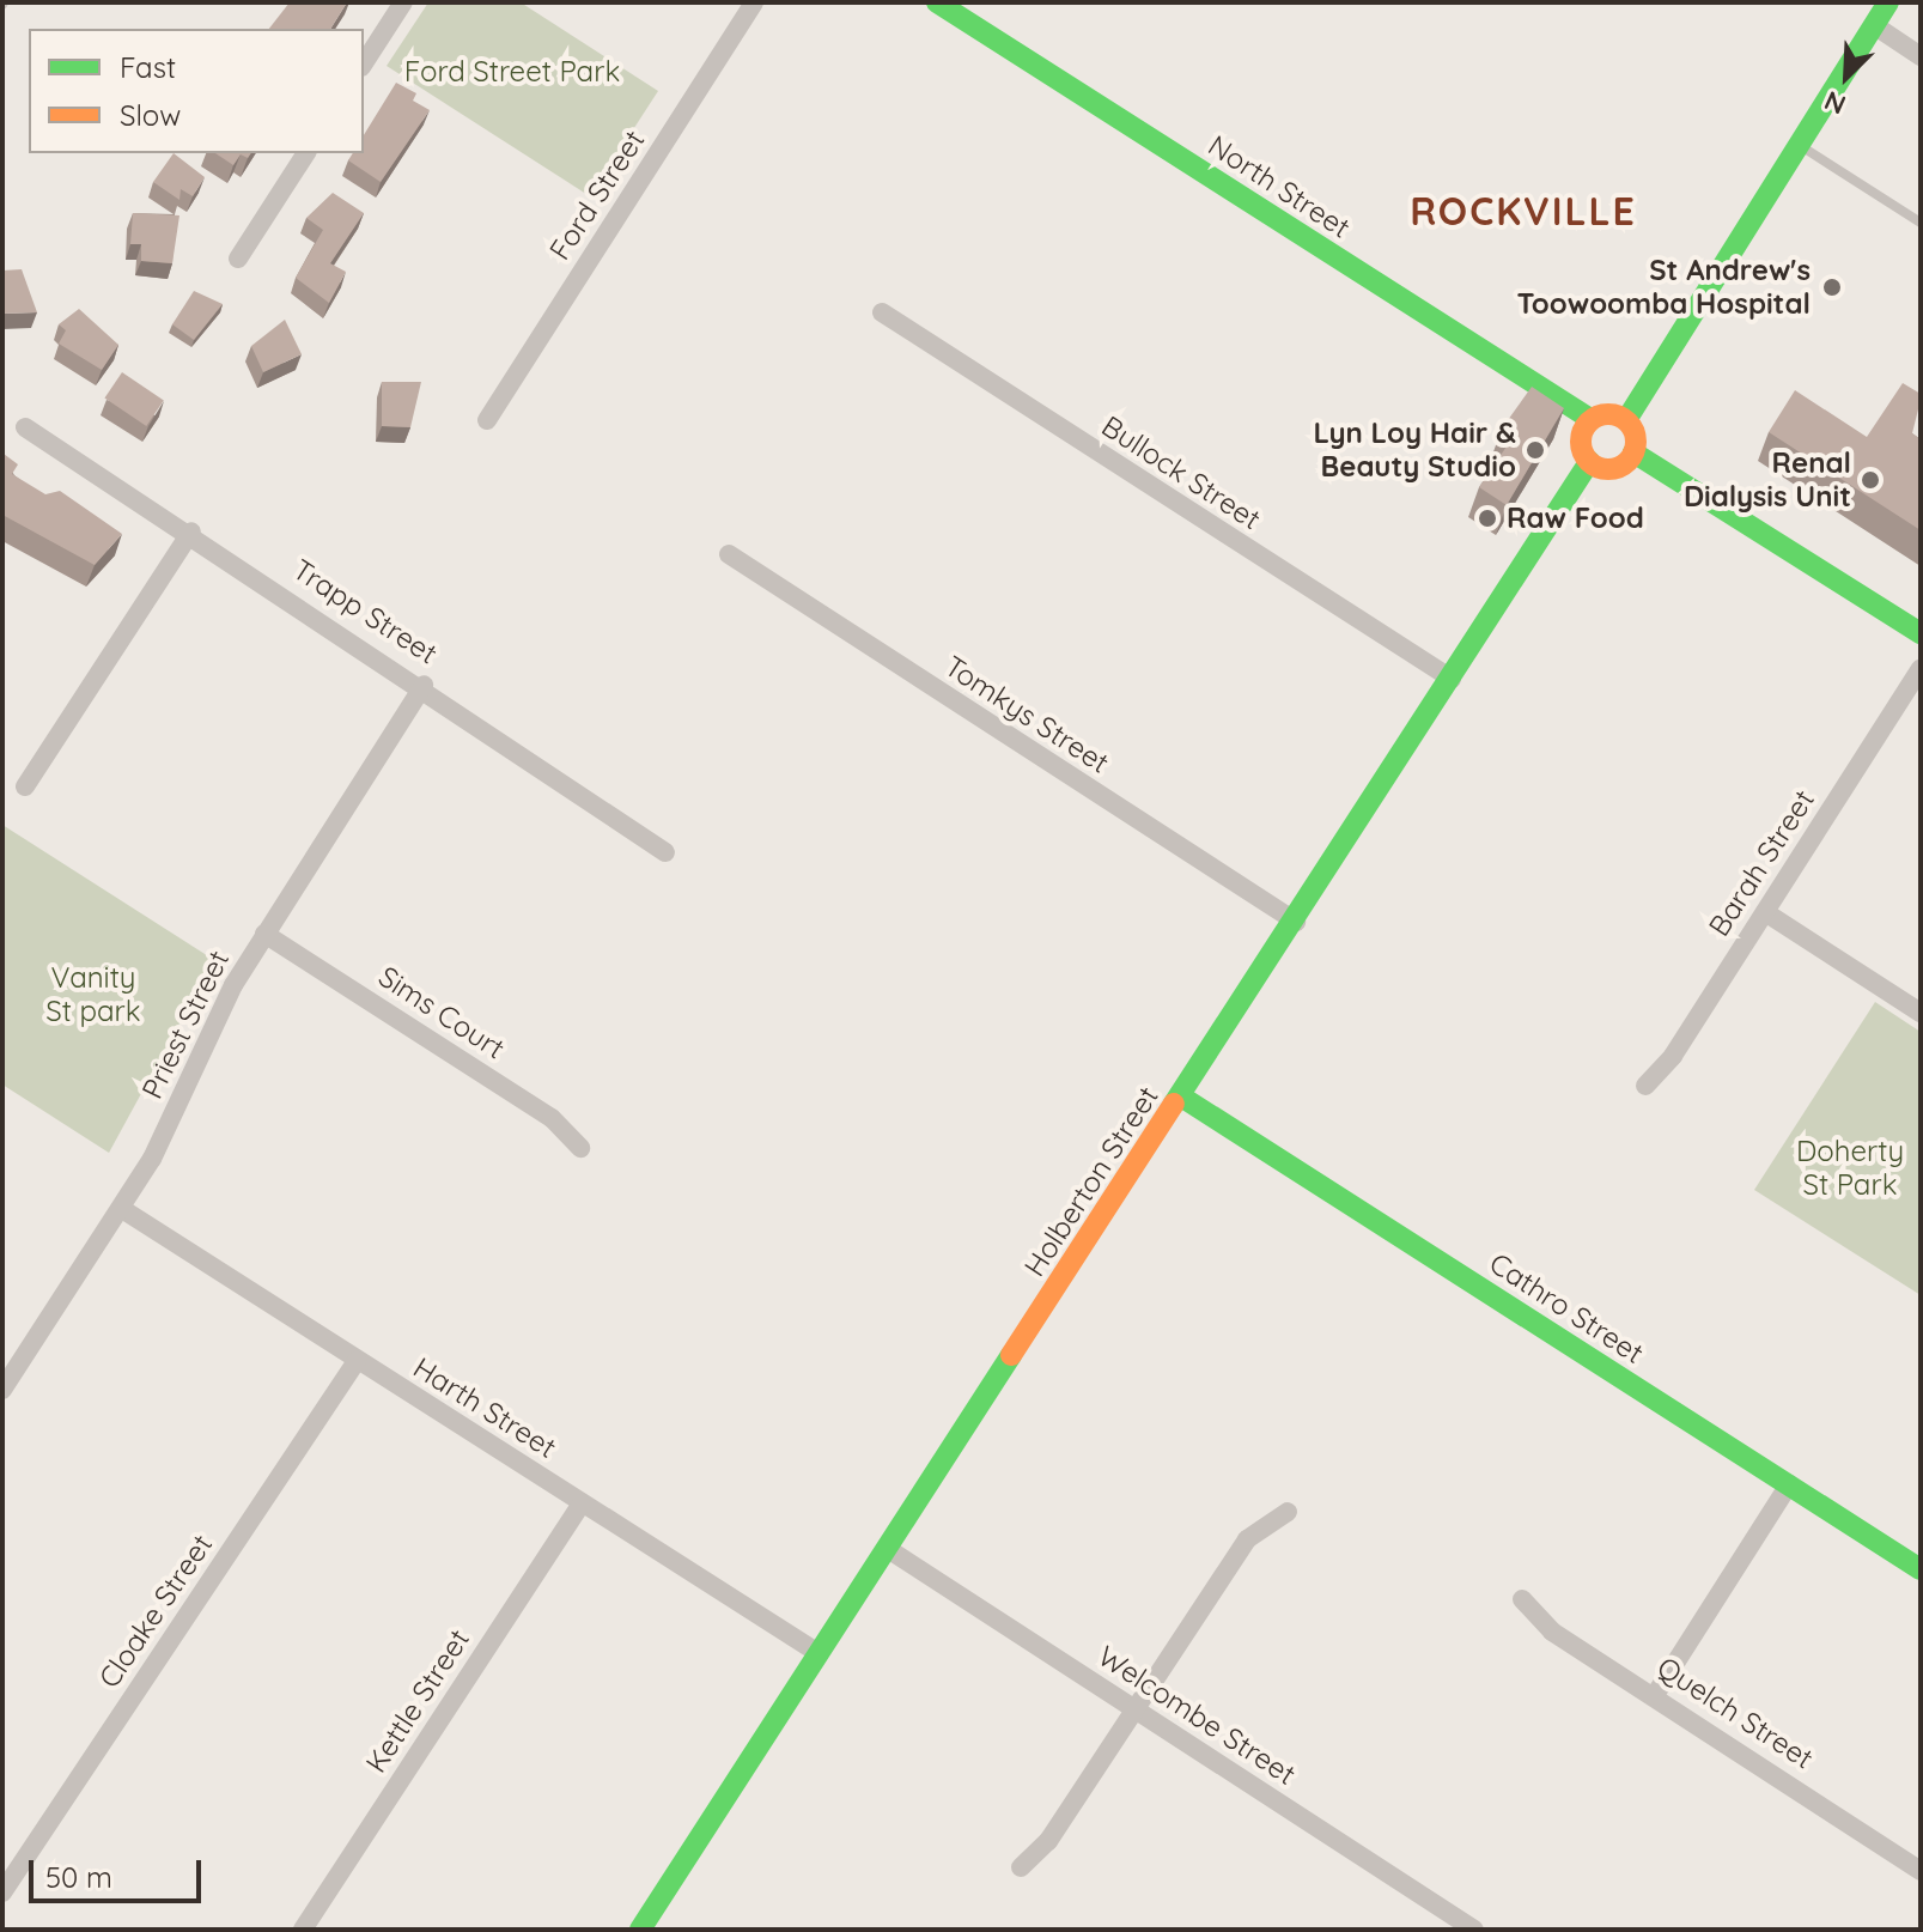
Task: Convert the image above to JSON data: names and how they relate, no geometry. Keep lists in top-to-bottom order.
{
  "streets": {
    "main road": ["North Street", "Holberton Street", "Cathro Street"],
    "street": [
      "Ford Street",
      "Bullock Street",
      "Trapp Street",
      "Tomkys Street",
      "Barah Street",
      "Sims Court",
      "Priest Street",
      "Harth Street",
      "Cloake Street",
      "Kettle Street",
      "Quelch Street",
      "Welcombe Street"
    ]
  },
  "crossings": [
    ["North Street", "Holberton Street"],
    ["Bullock Street", "Holberton Street"],
    ["Trapp Street", "Priest Street"],
    ["Tomkys Street", "Holberton Street"],
    ["Sims Court", "Priest Street"],
    ["Priest Street", "Harth Street"],
    ["Holberton Street", "Cathro Street"],
    ["Holberton Street", "Harth Street"],
    ["Holberton Street", "Welcombe Street"],
    ["Harth Street", "Cloake Street"],
    ["Harth Street", "Kettle Street"]
  ],
  "districts": ["ROCKVILLE"],
  "parks": ["Ford Street Park", "Vanity St park", "Doherty St Park"],
  "places": [
    "St Andrew's Toowoomba Hospital",
    "Lyn Loy Hair & Beauty Studio",
    "Renal Dialysis Unit",
    "Raw Food"
  ],
  "legend": ["Fast", "Slow"],
  "scale_bar": "50 m",
  "north": "bottom left"
}
